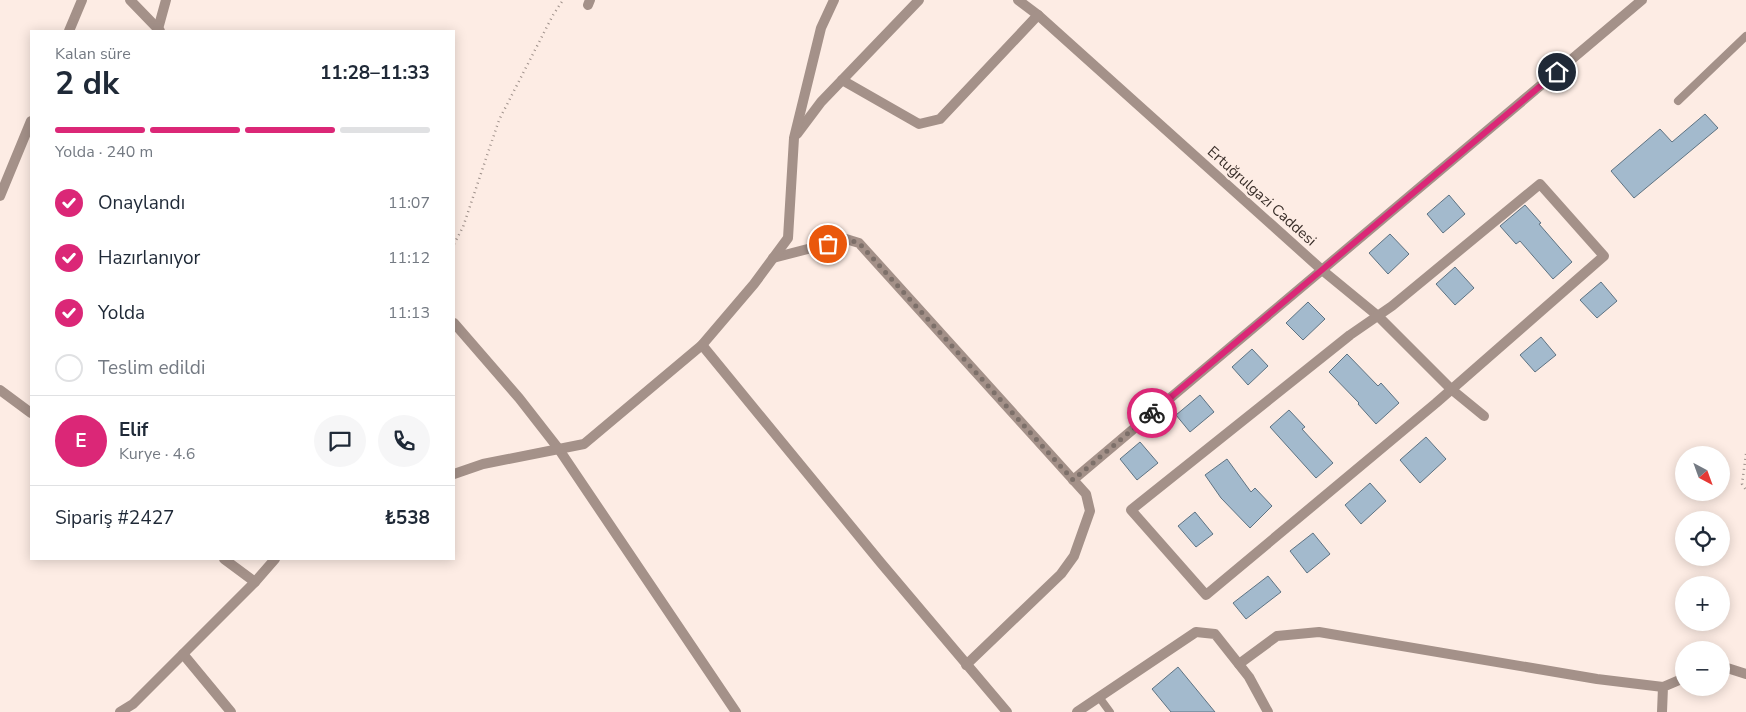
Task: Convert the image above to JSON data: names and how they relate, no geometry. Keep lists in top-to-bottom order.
{
  "streets": {
    "street": ["Ertuğrulgazi Caddesi"]
  },
  "north": "bottom right",
  "page": {
    "heading": ["2 dk", "Kalan süre", "11:28–11:33"],
    "panel": [
      "Elif",
      "Kurye · 4.6",
      "Sipariş #2427",
      "₺538"
    ],
    "bar": "Yolda · 240 m",
    "list": [
      ["Onaylandı", "11:07"],
      ["Hazırlanıyor", "11:12"],
      ["Yolda", "11:13"],
      "Teslim edildi"
    ],
    "round": "E",
    "map_buttons": ["+", "−"]
  }
}
